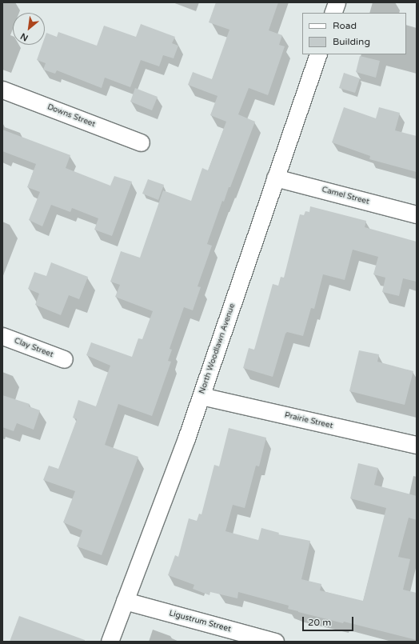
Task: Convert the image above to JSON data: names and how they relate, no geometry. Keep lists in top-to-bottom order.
{
  "streets": {
    "street": [
      "Downs Street",
      "Camel Street",
      "Clay Street",
      "North Woodlawn Avenue",
      "Prairie Street",
      "Ligustrum Street"
    ]
  },
  "crossings": [
    ["Camel Street", "North Woodlawn Avenue"],
    ["North Woodlawn Avenue", "Prairie Street"],
    ["North Woodlawn Avenue", "Ligustrum Street"]
  ],
  "legend": ["Road", "Building"],
  "scale_bar": "20 m",
  "north": "bottom left"
}
